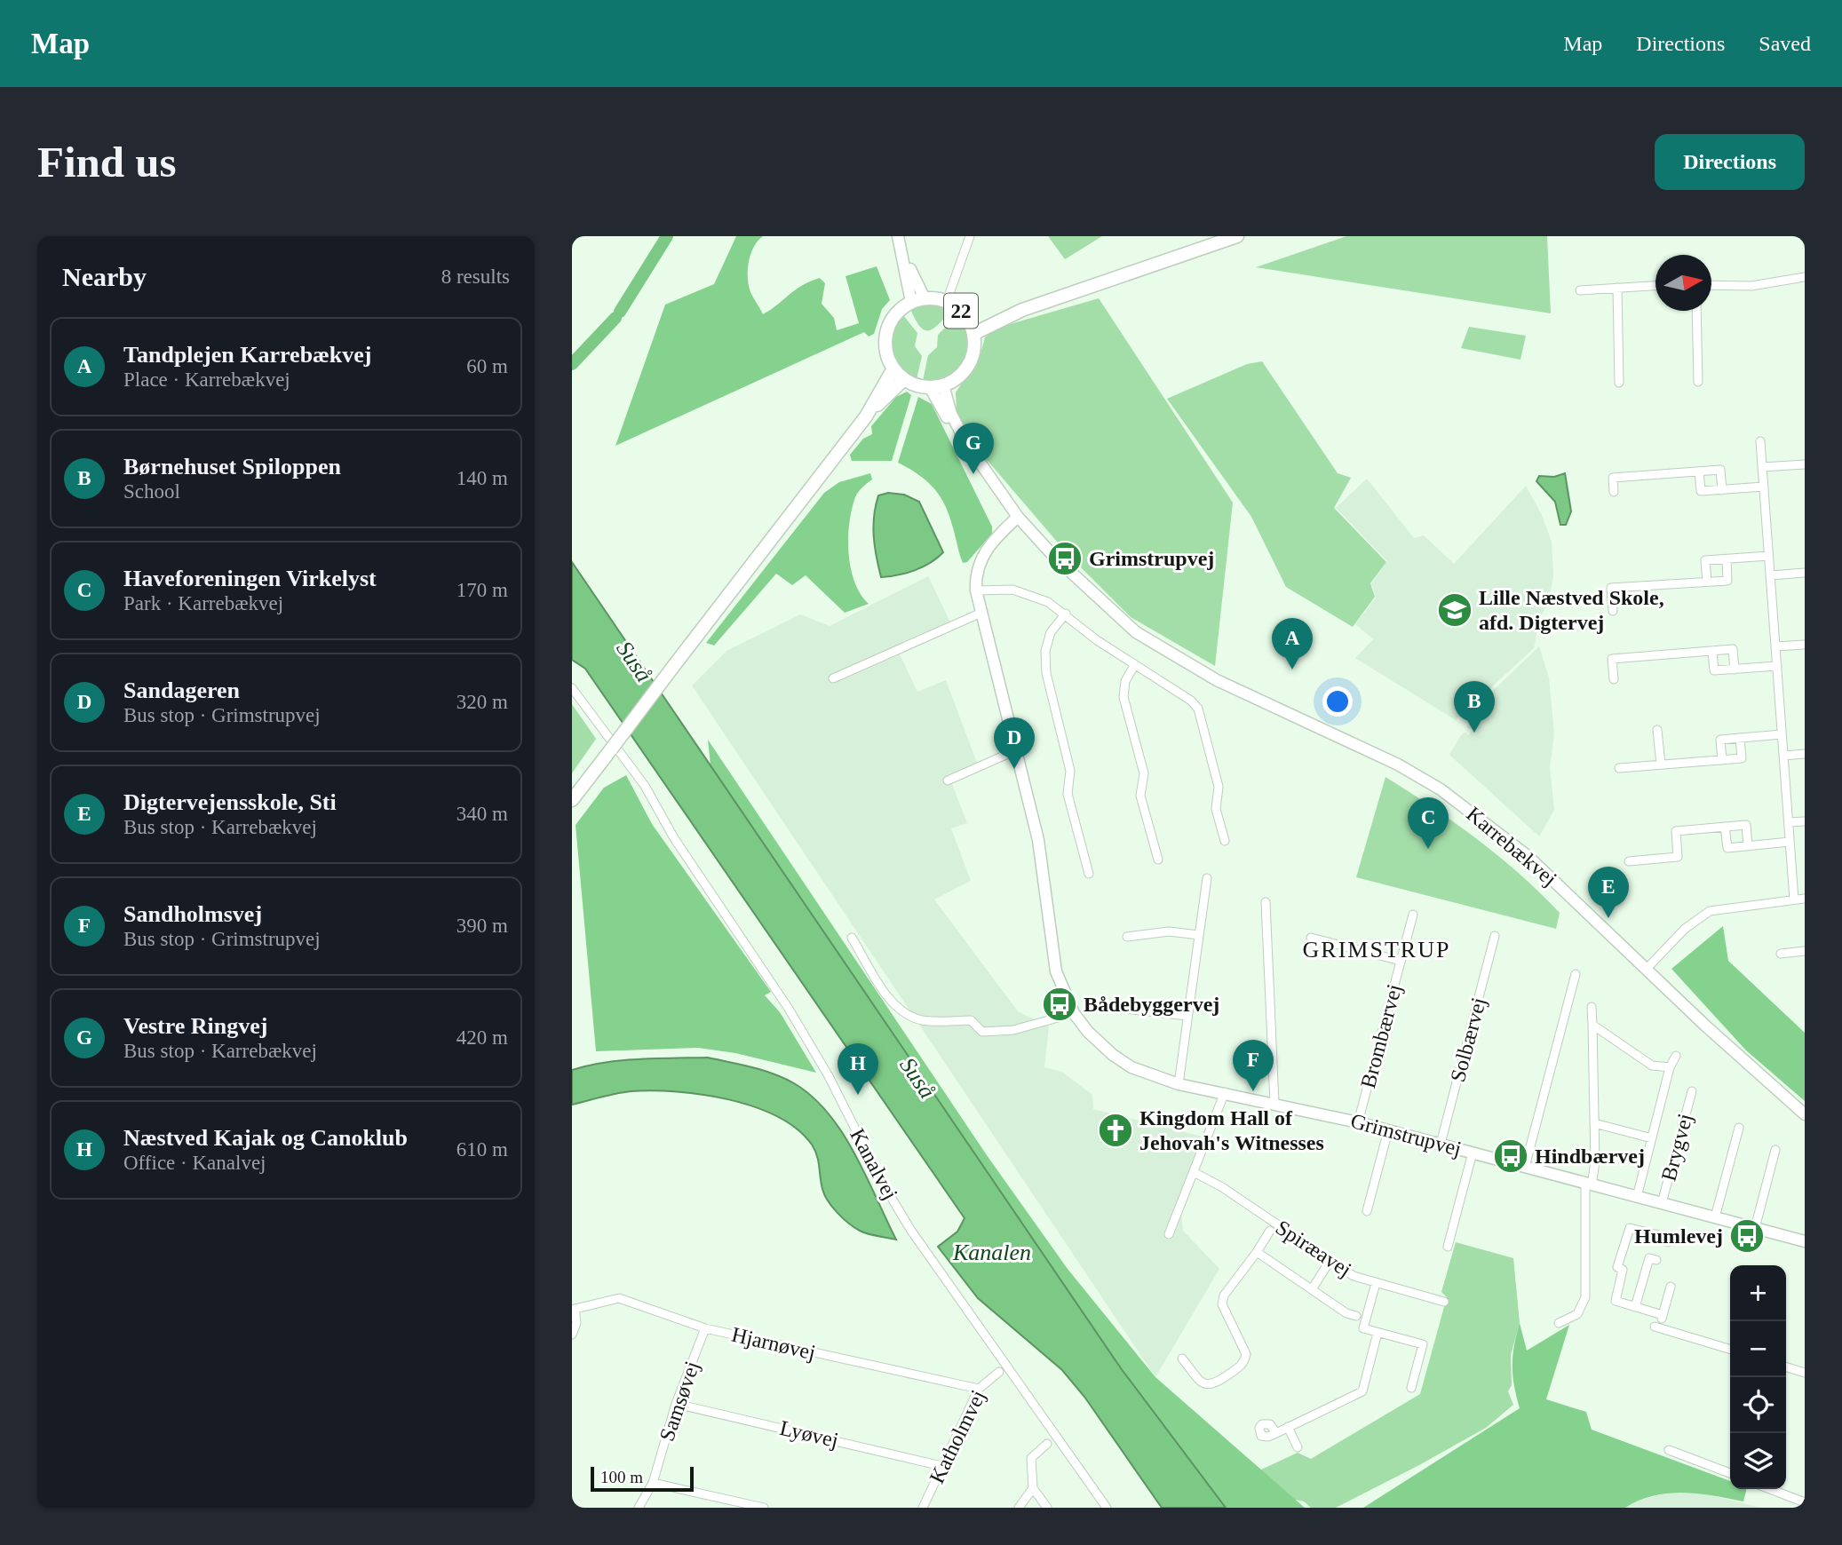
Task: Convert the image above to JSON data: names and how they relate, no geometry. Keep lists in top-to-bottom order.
{
  "streets": {
    "main road": ["22"],
    "street": [
      "Karrebækvej",
      "Brombærvej",
      "Solbærvej",
      "Grimstrupvej",
      "Brygvej",
      "Kanalvej",
      "Spiræavej",
      "Hjarnøvej",
      "Samsøvej",
      "Lyøvej",
      "Katholmvej"
    ]
  },
  "crossings": [
    ["22", "Karrebækvej"],
    ["Karrebækvej", "Grimstrupvej"],
    ["Brombærvej", "Grimstrupvej"],
    ["Solbærvej", "Grimstrupvej"],
    ["Grimstrupvej", "Brygvej"],
    ["Hjarnøvej", "Samsøvej"],
    ["Hjarnøvej", "Katholmvej"],
    ["Samsøvej", "Lyøvej"],
    ["Lyøvej", "Katholmvej"]
  ],
  "districts": ["GRIMSTRUP"],
  "water": ["Suså", "Kanalen"],
  "places": {
    "bus stop": [
      "Grimstrupvej",
      "Bådebyggervej",
      "Hindbærvej",
      "Humlevej"
    ],
    "school or university": ["Lille Næstved Skole, afd. Digtervej"],
    "church": ["Kingdom Hall of Jehovah's Witnesses"]
  },
  "scale_bar": "100 m",
  "north": "right",
  "page": {
    "header": "Map",
    "nav": ["Map", "Directions", "Saved"],
    "buttons": "Directions",
    "title": "Find us",
    "heading": ["Nearby", "8 results"],
    "list": [
      {
        "mark": "A",
        "name": "Tandplejen Karrebækvej",
        "note": "Place · Karrebækvej",
        "value": "60 m"
      },
      {
        "mark": "B",
        "name": "Børnehuset Spiloppen",
        "note": "School",
        "value": "140 m"
      },
      {
        "mark": "C",
        "name": "Haveforeningen Virkelyst",
        "note": "Park · Karrebækvej",
        "value": "170 m"
      },
      {
        "mark": "D",
        "name": "Sandageren",
        "note": "Bus stop · Grimstrupvej",
        "value": "320 m"
      },
      {
        "mark": "E",
        "name": "Digtervejensskole, Sti",
        "note": "Bus stop · Karrebækvej",
        "value": "340 m"
      },
      {
        "mark": "F",
        "name": "Sandholmsvej",
        "note": "Bus stop · Grimstrupvej",
        "value": "390 m"
      },
      {
        "mark": "G",
        "name": "Vestre Ringvej",
        "note": "Bus stop · Karrebækvej",
        "value": "420 m"
      },
      {
        "mark": "H",
        "name": "Næstved Kajak og Canoklub",
        "note": "Office · Kanalvej",
        "value": "610 m"
      }
    ],
    "pins": [
      "G",
      "A",
      "B",
      "D",
      "C",
      "E",
      "F",
      "H"
    ],
    "map_buttons": ["+", "−"],
    "scale": "100 m"
  }
}
